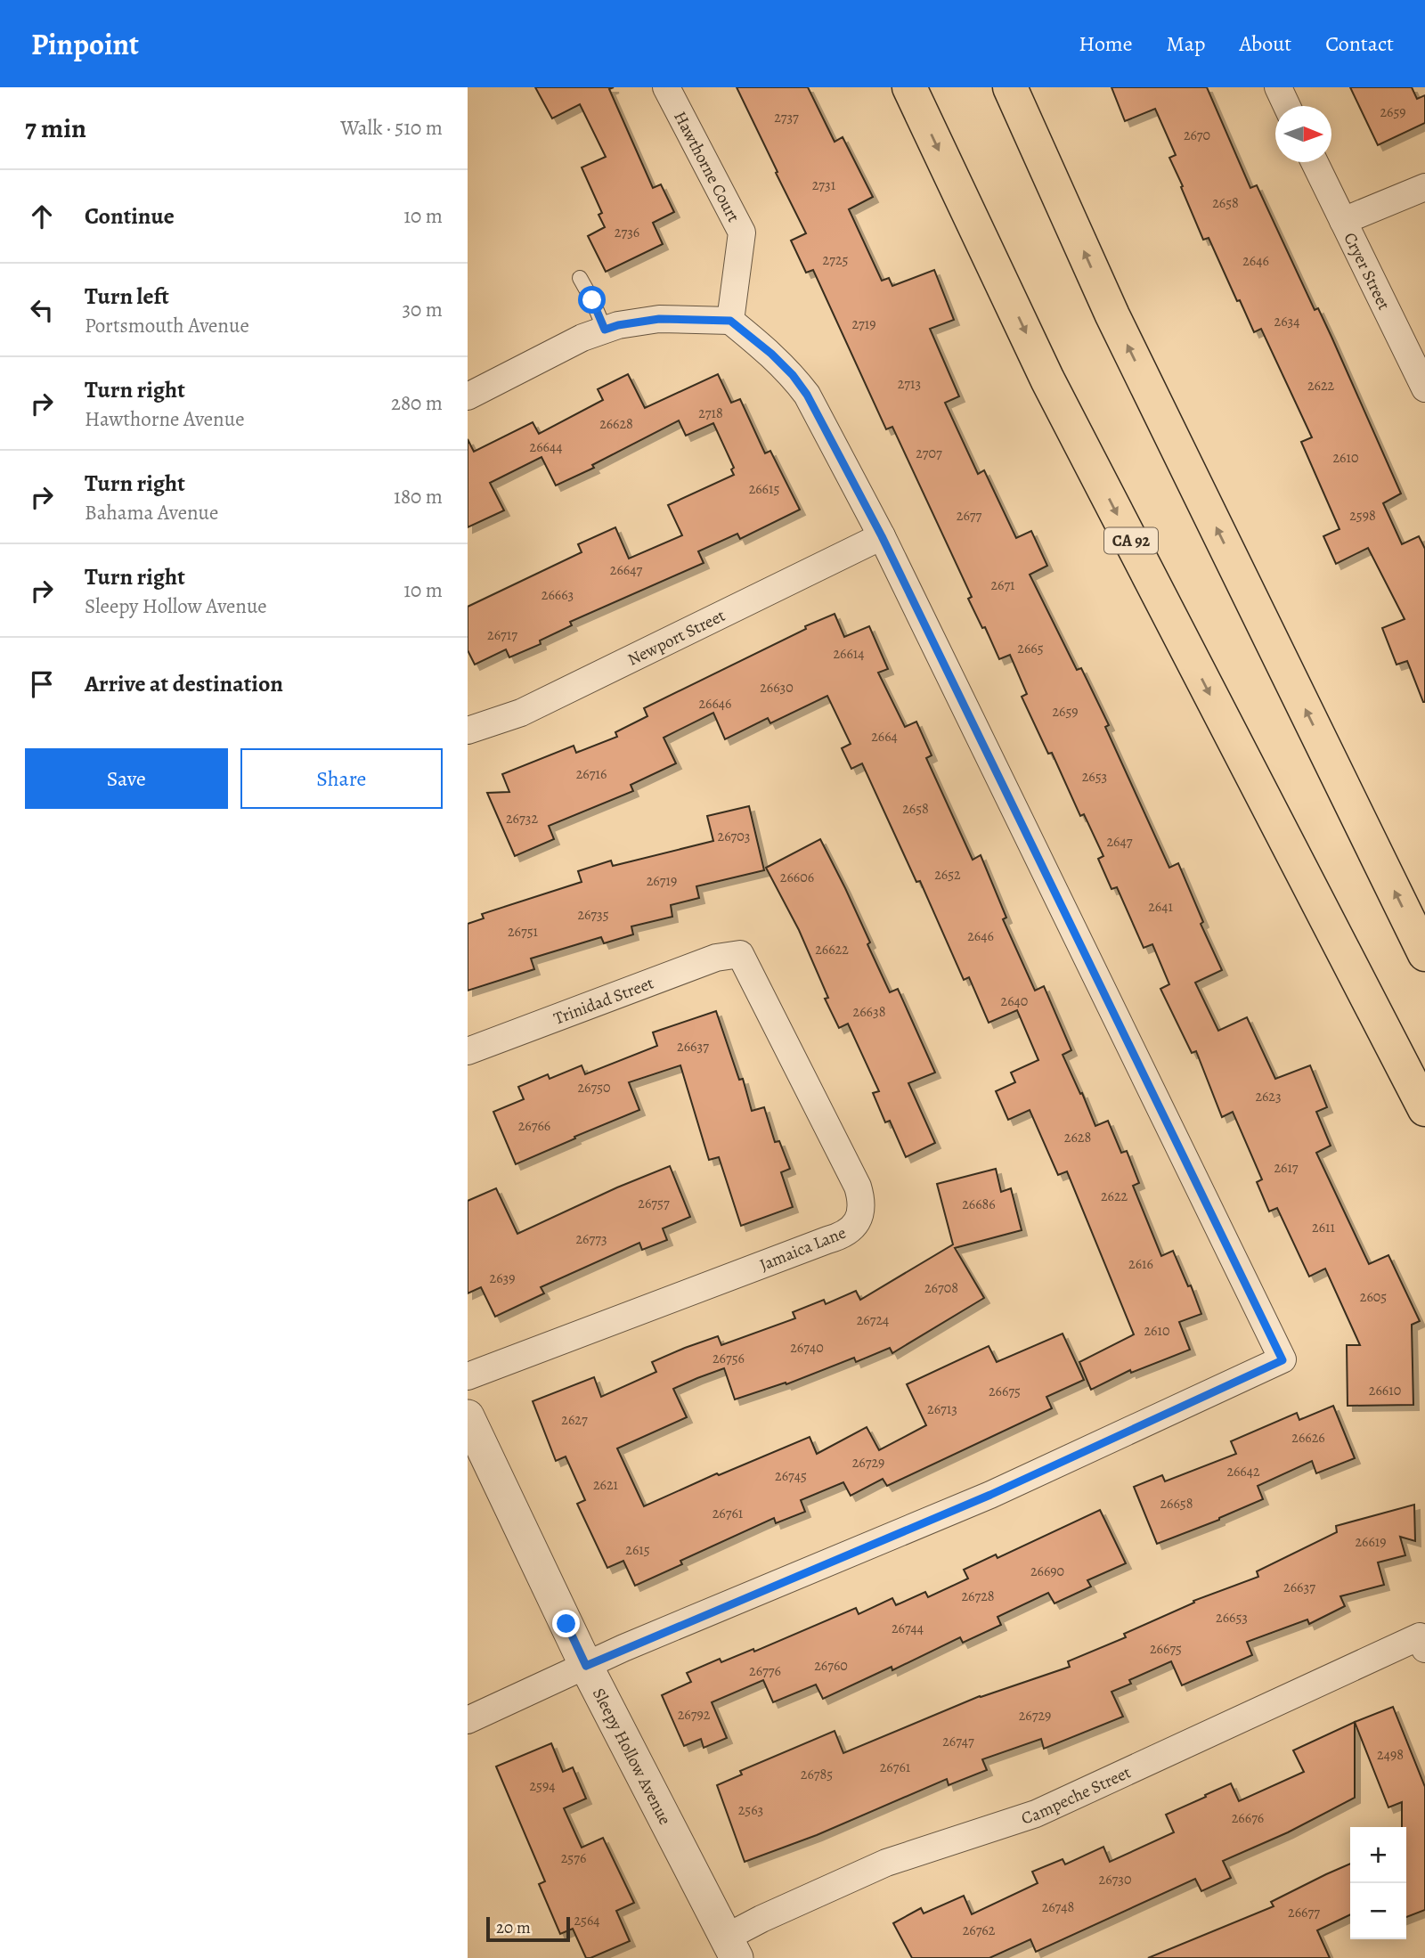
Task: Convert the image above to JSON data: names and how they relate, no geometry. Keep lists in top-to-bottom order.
{
  "streets": {
    "highway": ["CA 92"],
    "street": [
      "Hawthorne Court",
      "Cryer Street",
      "Newport Street",
      "Trinidad Street",
      "Jamaica Lane",
      "Sleepy Hollow Avenue",
      "Campeche Street"
    ]
  },
  "crossings": [
    ["Trinidad Street", "Jamaica Lane"],
    ["Sleepy Hollow Avenue", "Campeche Street"]
  ],
  "house_numbers": [
    "2659",
    "2737",
    "2670",
    "2731",
    "2658",
    "2736",
    "2725",
    "2646",
    "2634",
    "2719",
    "2713",
    "2622",
    "2718",
    "26628",
    "26644",
    "2707",
    "2610",
    "26615",
    "2677",
    "2598",
    "26647",
    "2671",
    "26663",
    "26717",
    "2665",
    "26614",
    "26630",
    "26646",
    "2659",
    "2664",
    "26716",
    "2653",
    "2658",
    "26732",
    "26703",
    "2647",
    "2652",
    "26606",
    "26719",
    "2641",
    "26735",
    "26751",
    "2646",
    "26622",
    "2640",
    "26638",
    "26637",
    "26750",
    "2623",
    "26766",
    "2628",
    "2617",
    "2622",
    "26757",
    "26686",
    "2611",
    "26773",
    "2616",
    "2639",
    "26708",
    "2605",
    "26724",
    "2610",
    "26740",
    "26756",
    "26610",
    "26675",
    "26713",
    "2627",
    "26626",
    "26729",
    "26642",
    "26745",
    "2621",
    "26658",
    "26761",
    "26619",
    "2615",
    "26690",
    "26637",
    "26728",
    "26653",
    "26744",
    "26675",
    "26760",
    "26776",
    "26792",
    "26729",
    "26747",
    "2498",
    "26761",
    "26785",
    "2594",
    "2563",
    "26676",
    "2576",
    "26730",
    "26748",
    "26677",
    "2564",
    "26762"
  ],
  "scale_bar": "20 m",
  "north": "right",
  "page": {
    "header": "Pinpoint",
    "nav": [
      "Home",
      "Map",
      "About",
      "Contact"
    ],
    "heading": ["7 min", "Walk · 510 m"],
    "list": [
      ["Continue", "10 m"],
      ["Turn left", "Portsmouth Avenue", "30 m"],
      ["Turn right", "Hawthorne Avenue", "280 m"],
      ["Turn right", "Bahama Avenue", "180 m"],
      ["Turn right", "Sleepy Hollow Avenue", "10 m"],
      "Arrive at destination"
    ],
    "buttons": ["Save", "Share"],
    "map_buttons": ["+", "−"],
    "scale": "20 m"
  }
}
